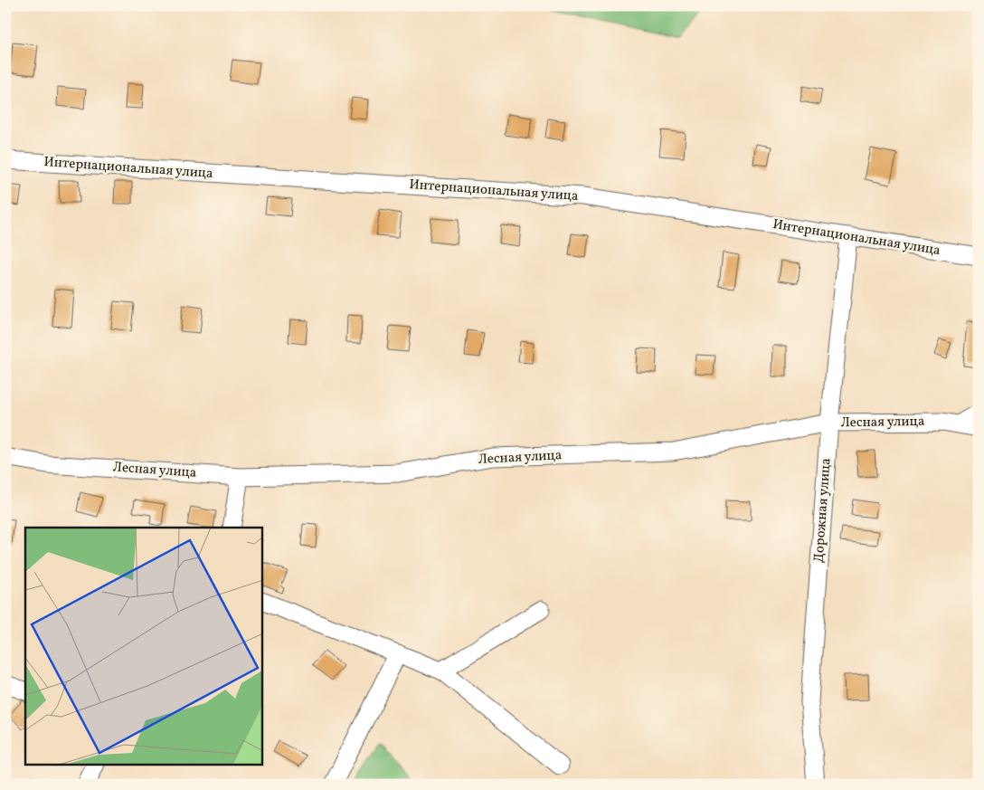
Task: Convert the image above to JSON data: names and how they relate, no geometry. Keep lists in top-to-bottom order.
{
  "streets": {
    "street": ["Интернациональная улица", "Лесная улица", "Дорожная улица"]
  },
  "crossings": [
    ["Интернациональная улица", "Дорожная улица"],
    ["Лесная улица", "Дорожная улица"]
  ]
}
